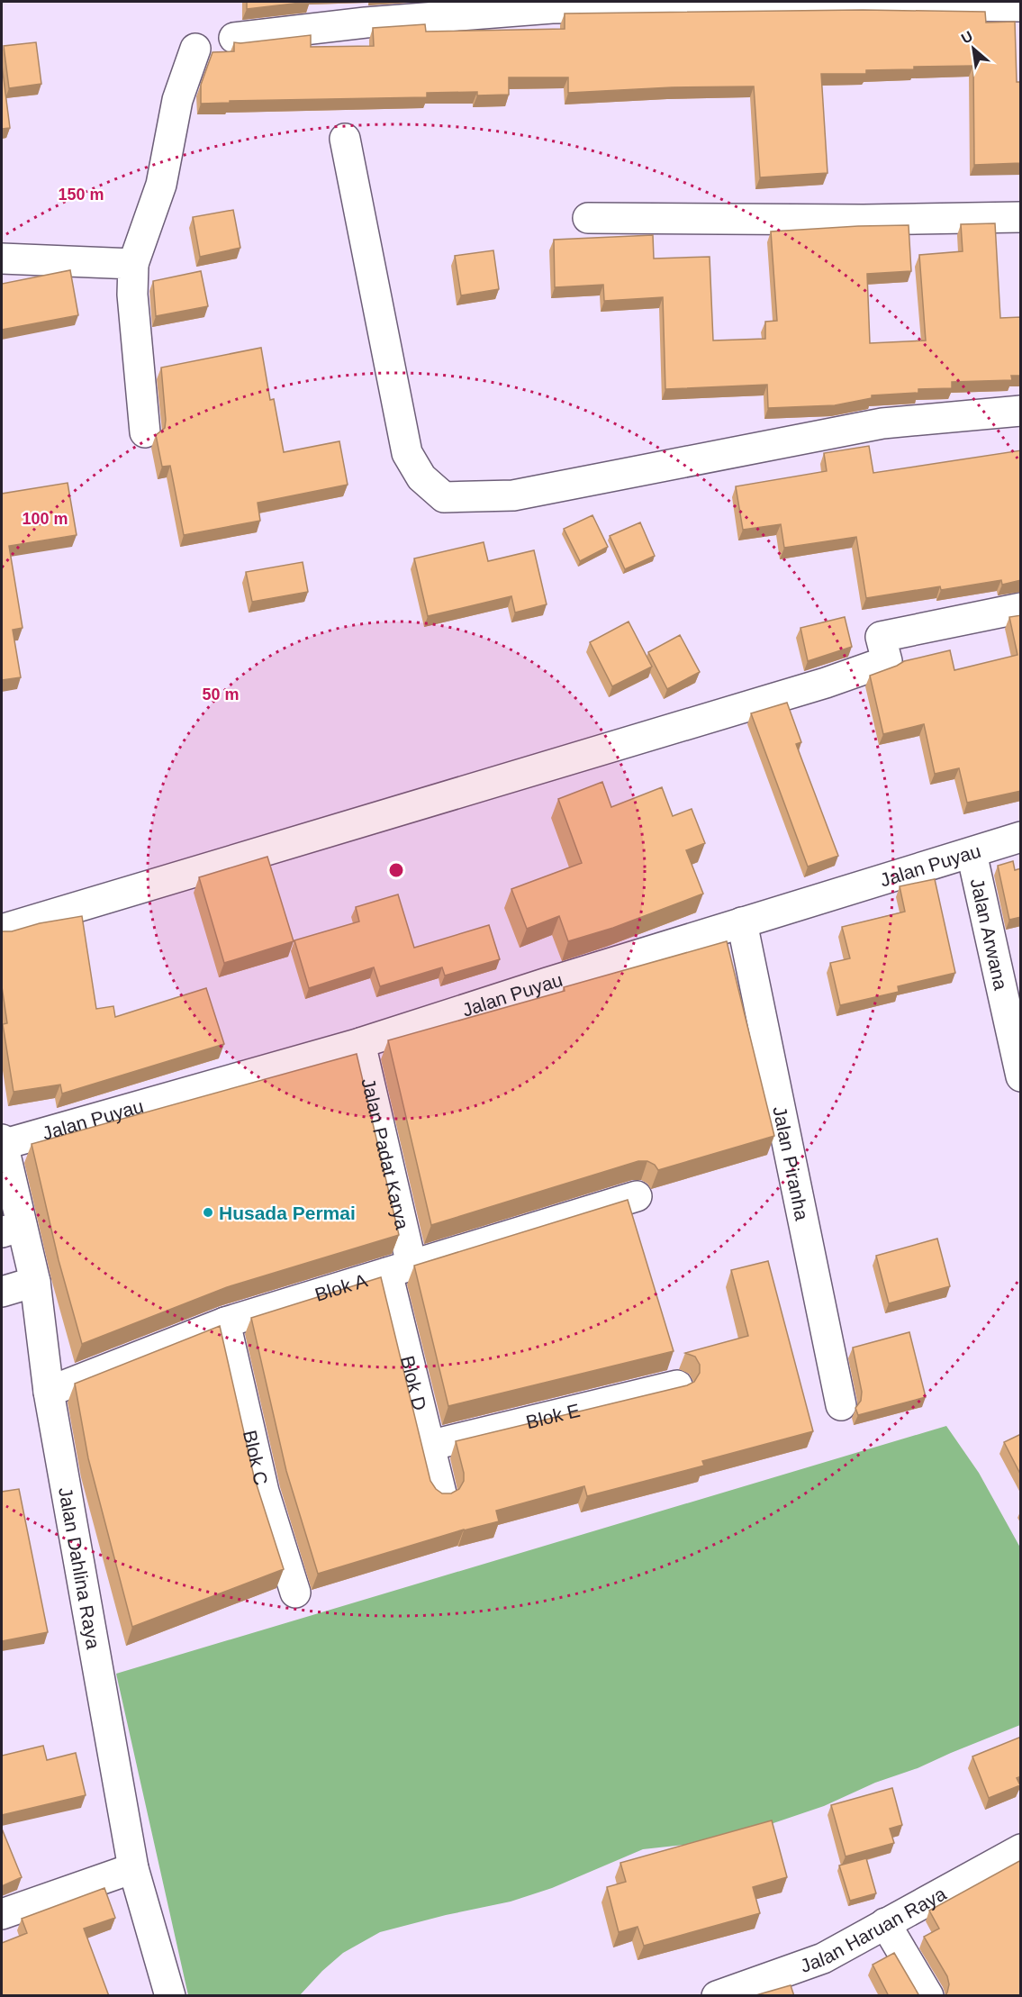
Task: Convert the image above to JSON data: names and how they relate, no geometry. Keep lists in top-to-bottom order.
{
  "streets": {
    "street": [
      "Jalan Puyau",
      "Jalan Arwana",
      "Jalan Padat Karya",
      "Jalan Piranha",
      "Blok A",
      "Blok D",
      "Blok E",
      "Blok C",
      "Jalan Dahlina Raya",
      "Jalan Haruan Raya"
    ]
  },
  "crossings": [
    ["Jalan Puyau", "Jalan Arwana"],
    ["Jalan Puyau", "Jalan Padat Karya"],
    ["Jalan Puyau", "Jalan Piranha"],
    ["Jalan Puyau", "Jalan Dahlina Raya"],
    ["Jalan Padat Karya", "Blok A"],
    ["Jalan Padat Karya", "Blok D"],
    ["Blok A", "Blok D"],
    ["Blok A", "Blok C"],
    ["Blok A", "Jalan Dahlina Raya"],
    ["Blok D", "Blok E"]
  ],
  "places": ["Husada Permai"],
  "north": "top left",
  "rings": ["150 m", "100 m", "50 m"]
}
